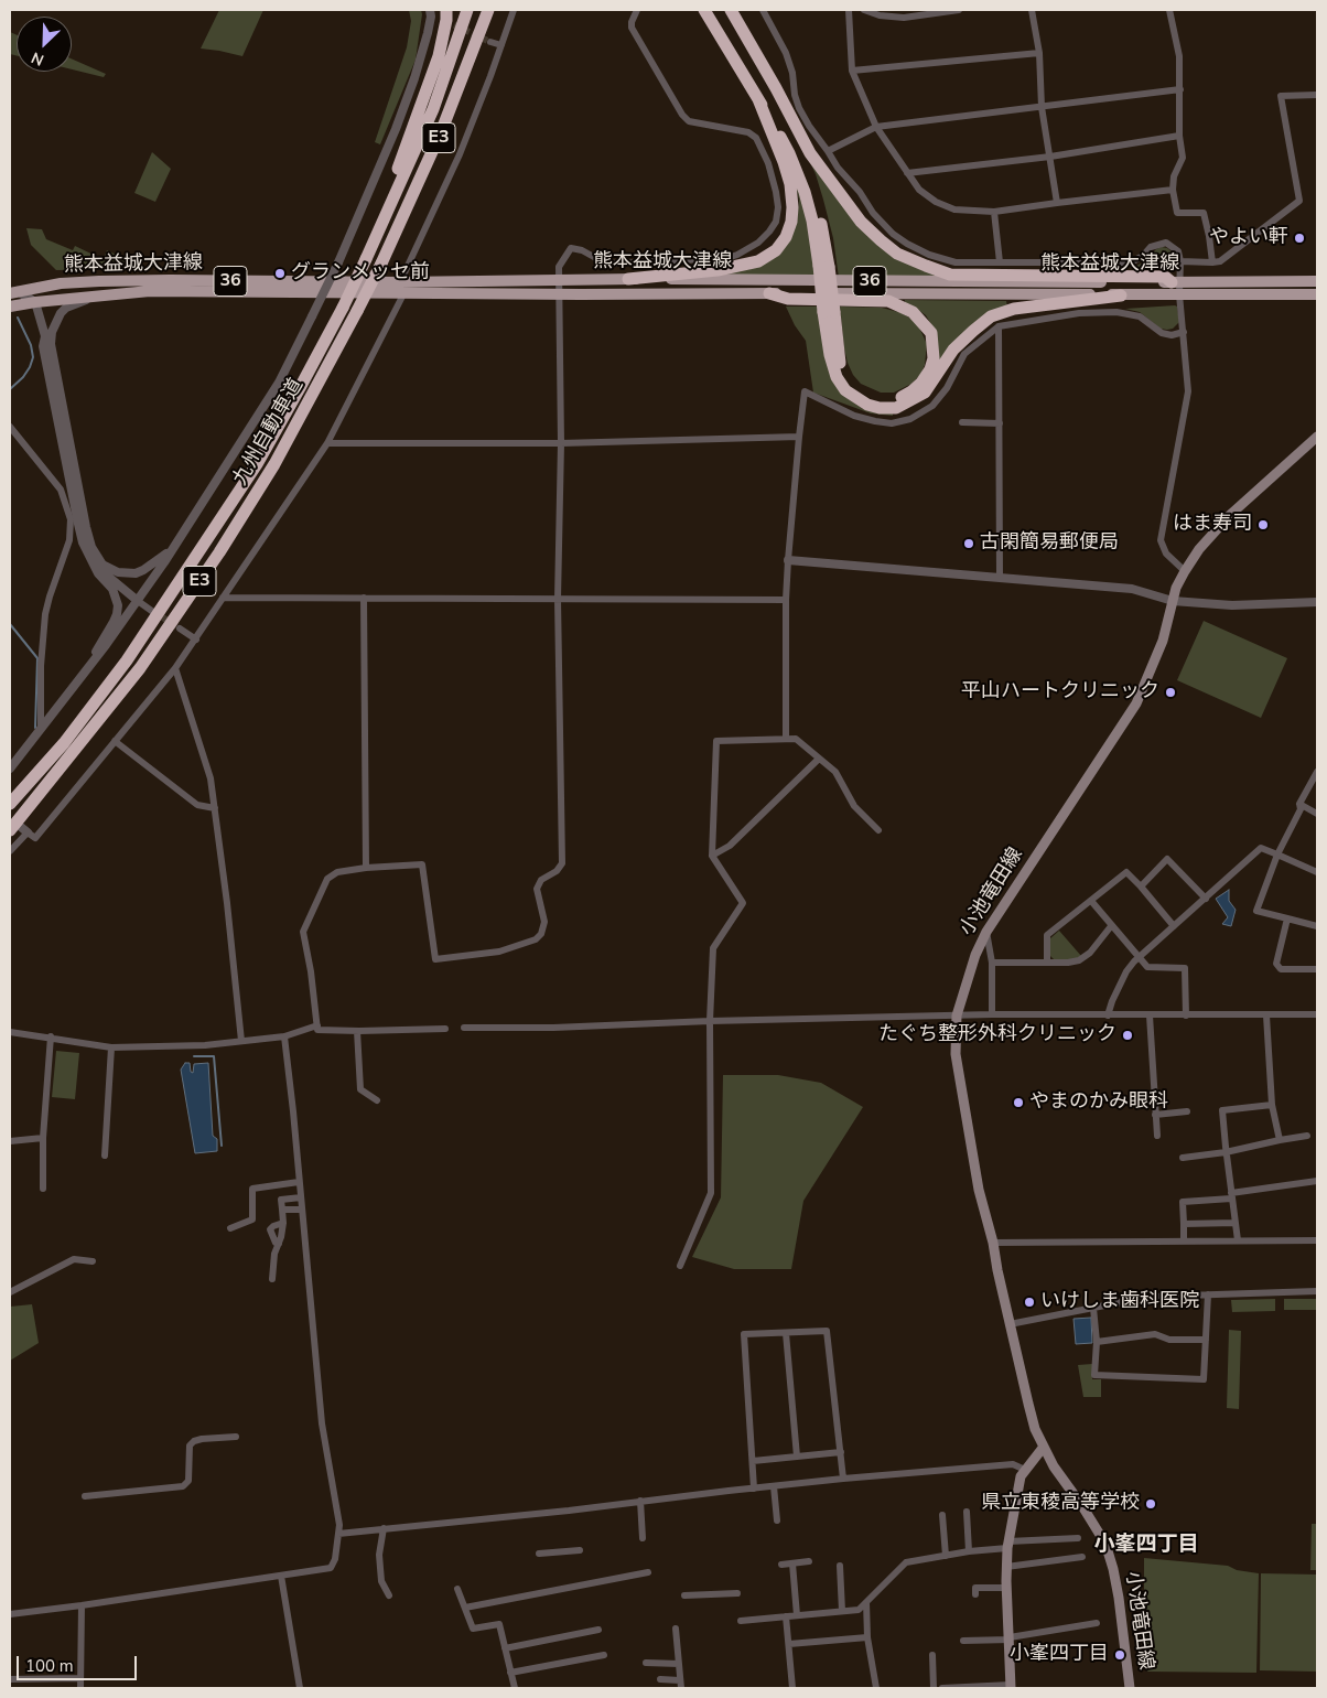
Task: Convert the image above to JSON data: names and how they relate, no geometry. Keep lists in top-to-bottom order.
{
  "streets": {
    "highway": ["E3", "九州自動車道"],
    "main road": ["熊本益城大津線", "36", "小池竜田線"]
  },
  "districts": ["小峯四丁目"],
  "places": [
    "やよい軒",
    "グランメッセ前",
    "はま寿司",
    "古閑簡易郵便局",
    "平山ハートクリニック",
    "たぐち整形外科クリニック",
    "やまのかみ眼科",
    "いけしま歯科医院",
    "県立東稜高等学校",
    "小峯四丁目"
  ],
  "scale_bar": "100 m",
  "north": "bottom left"
}
